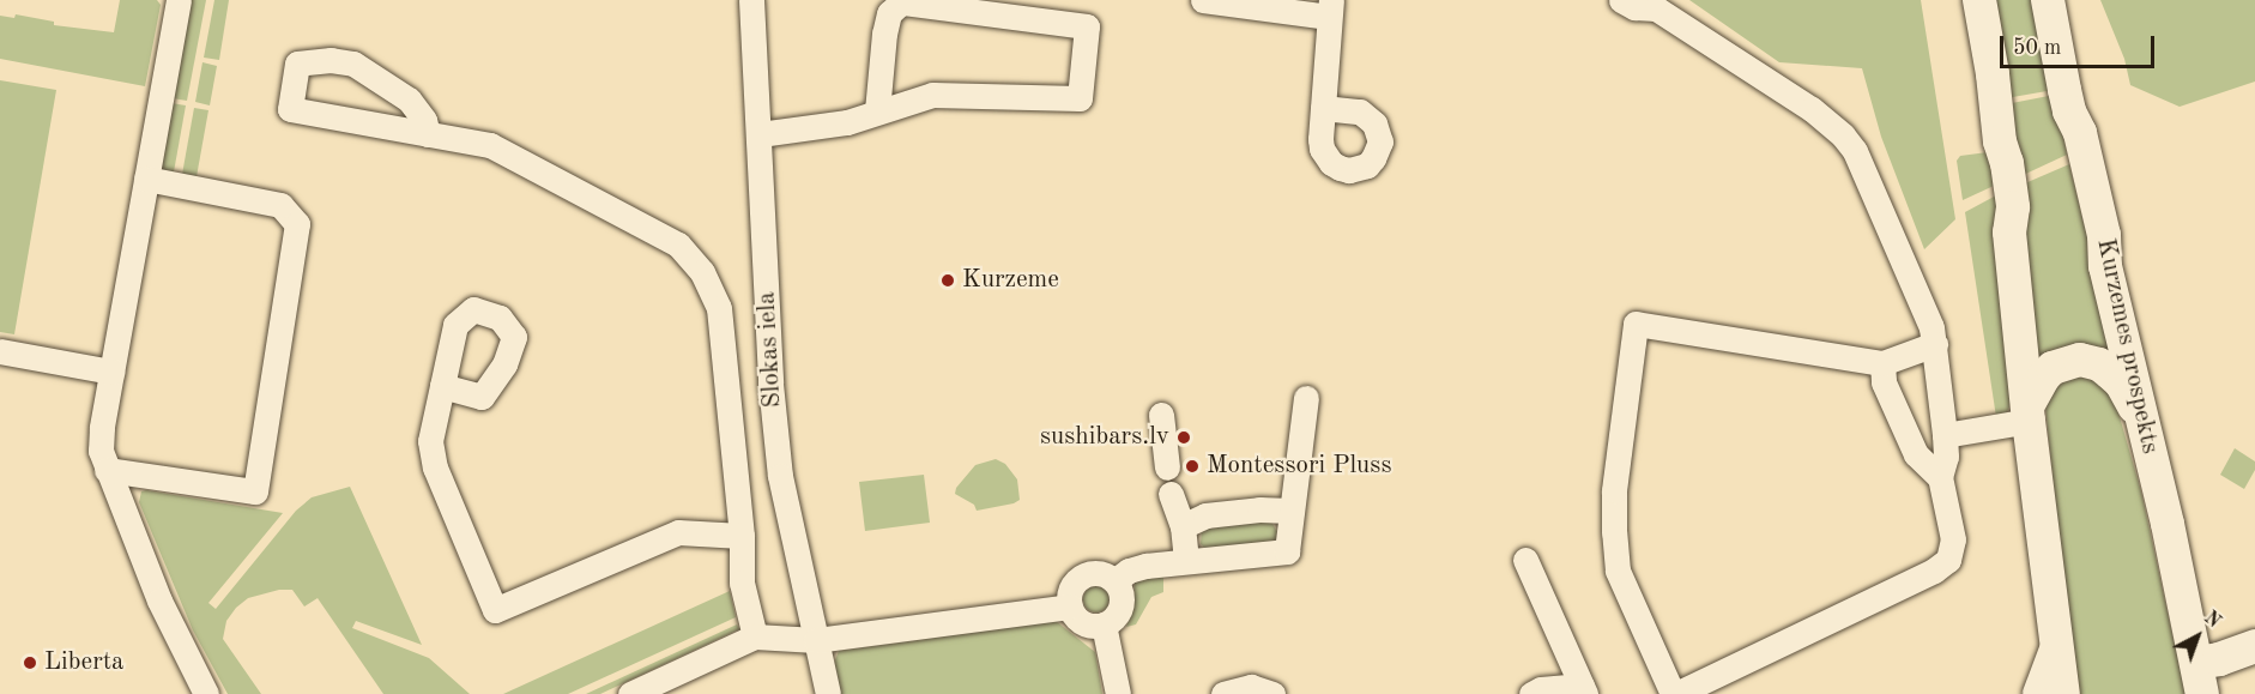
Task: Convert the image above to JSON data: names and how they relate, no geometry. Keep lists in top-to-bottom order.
{
  "streets": {
    "main road": ["Kurzemes prospekts"],
    "street": ["Slokas iela"]
  },
  "places": [
    "Kurzeme",
    "sushibars.lv",
    "Montessori Pluss",
    "Liberta"
  ],
  "scale_bar": "50 m",
  "north": "top right"
}
